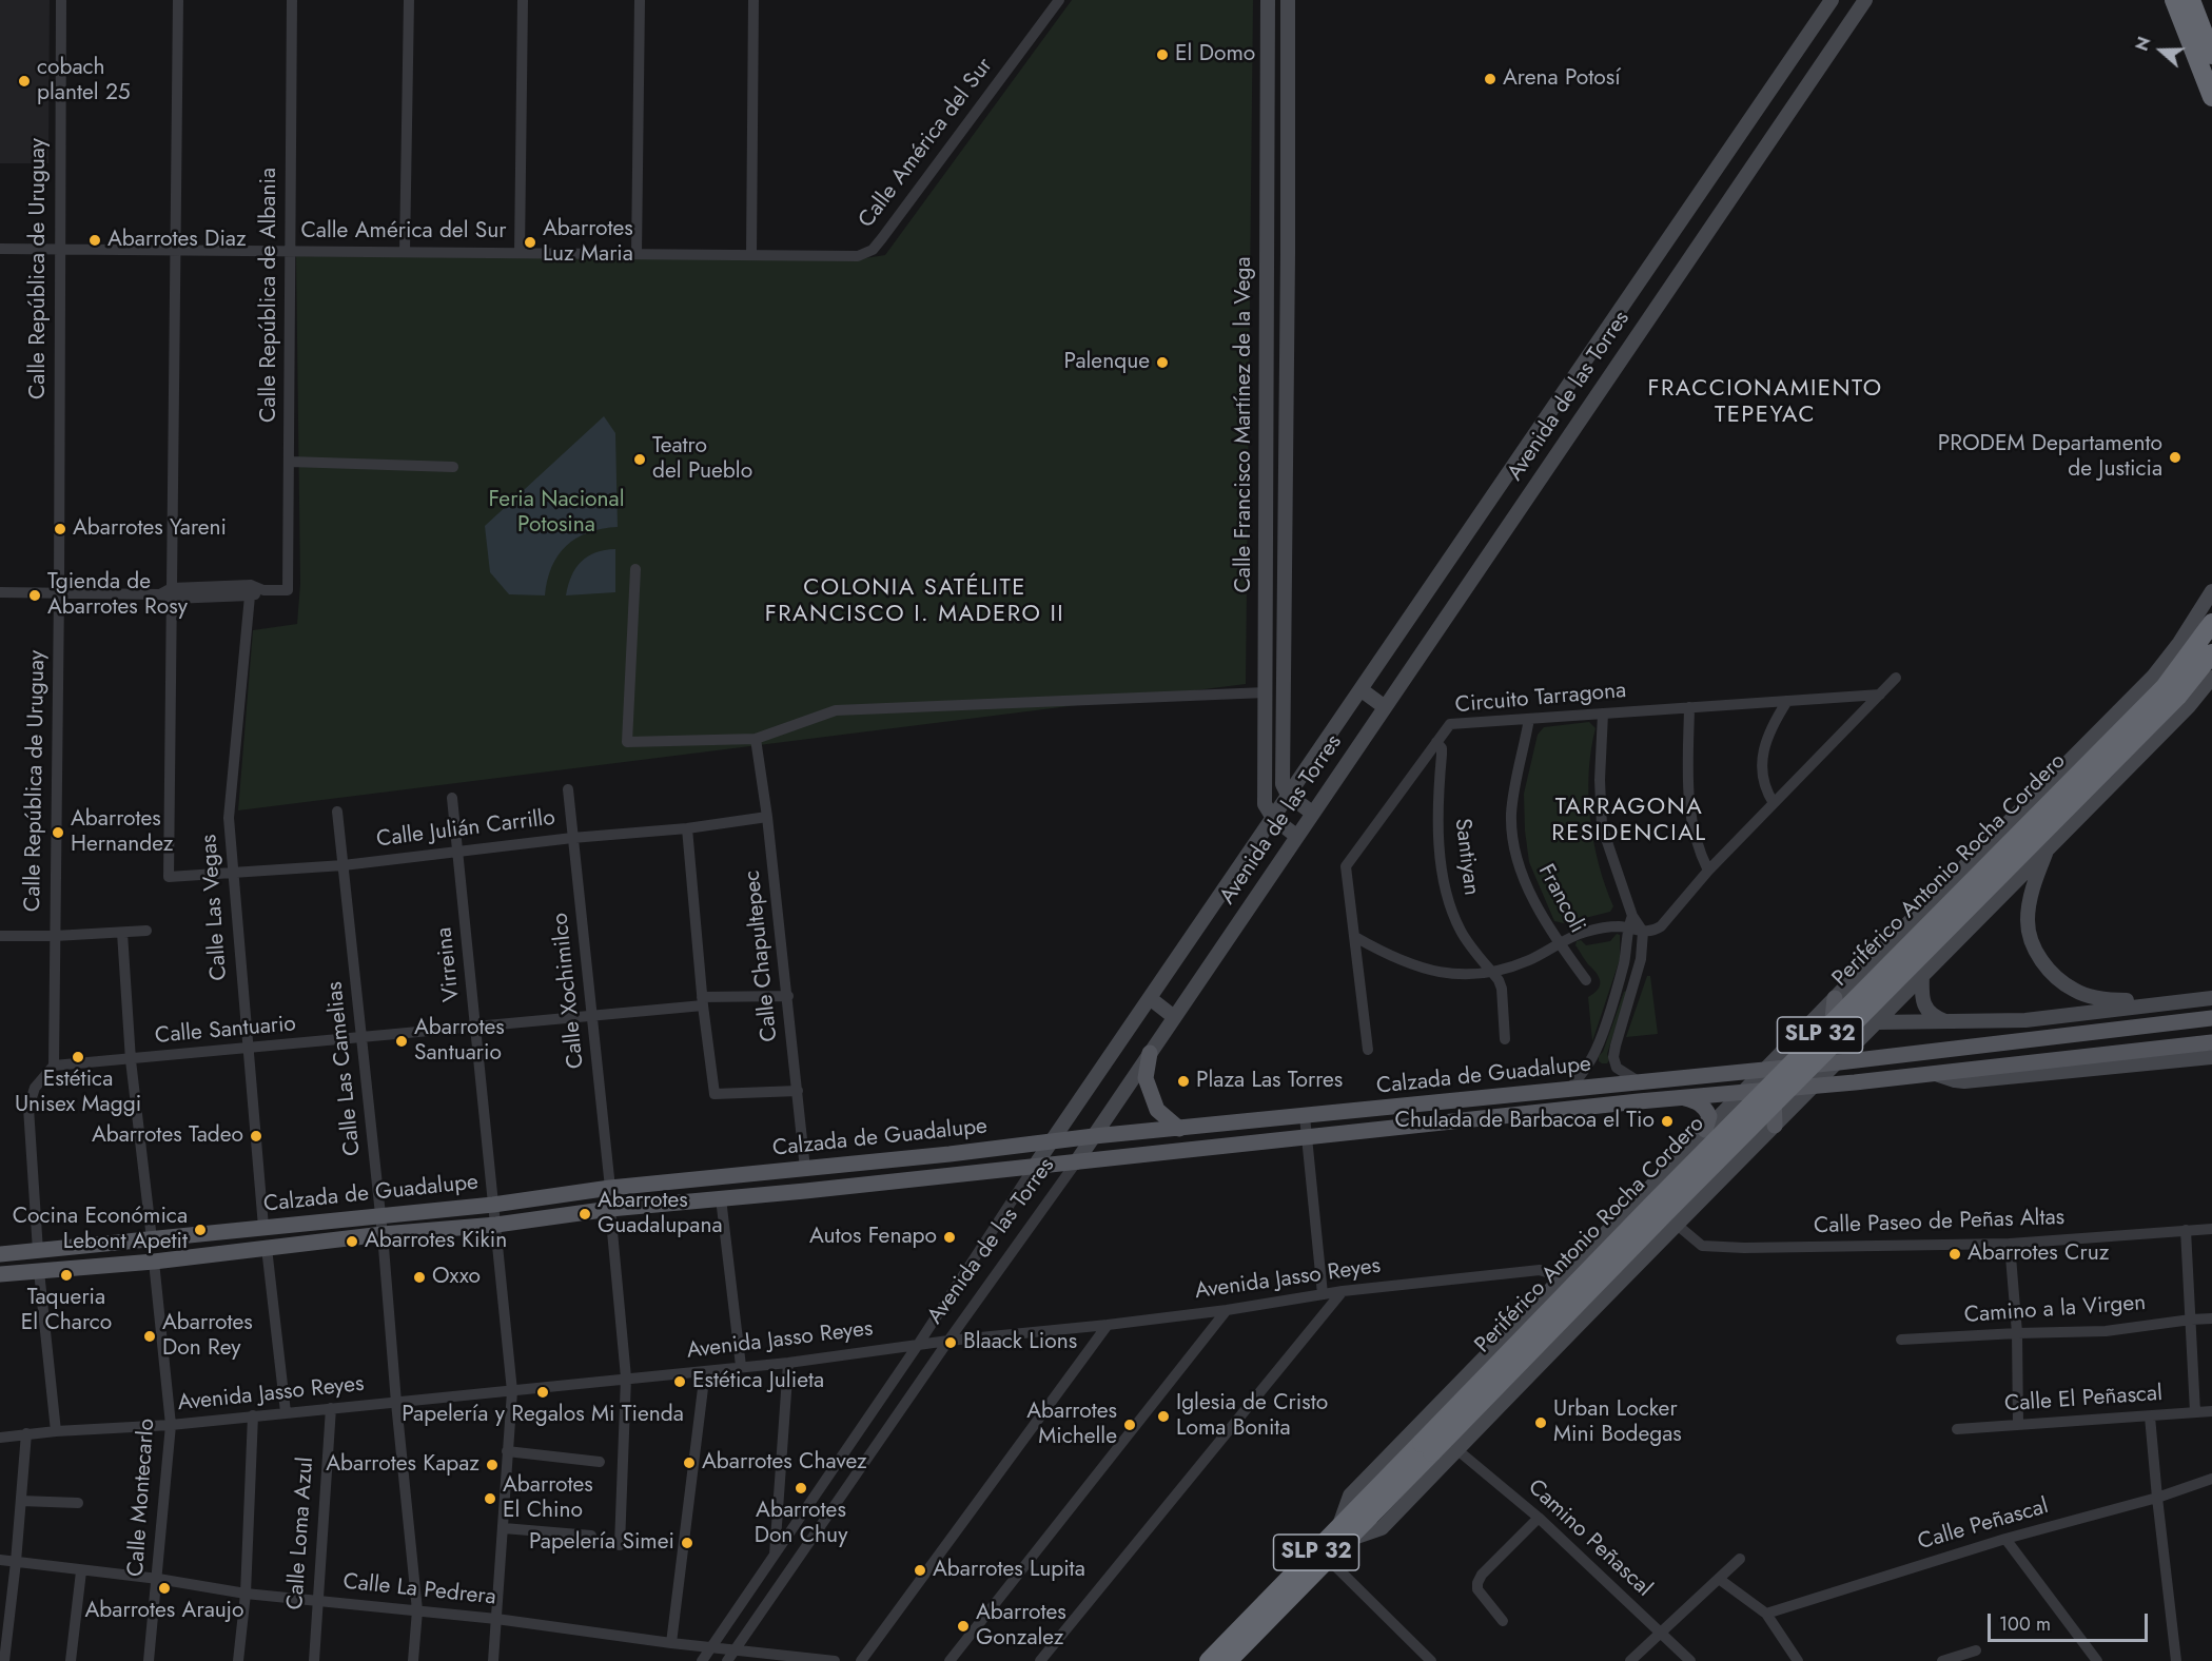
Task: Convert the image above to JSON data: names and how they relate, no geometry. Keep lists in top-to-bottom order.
{
  "streets": {
    "highway": ["Periférico Antonio Rocha Cordero", "SLP 32"],
    "main road": ["Avenida de las Torres", "Calle Francisco Martínez de la Vega", "Calzada de Guadalupe"],
    "street": [
      "Calle América del Sur",
      "Calle República de Uruguay",
      "Calle República de Albania",
      "Circuito Tarragona",
      "Calle Julián Carrillo",
      "Santiyan",
      "Francoli",
      "Calle Las Vegas",
      "Calle Chapultepec",
      "Virreina",
      "Calle Xochimilco",
      "Calle Santuario",
      "Calle Las Camelias",
      "Calle Paseo de Peñas Altas",
      "Avenida Jasso Reyes",
      "Camino a la Virgen",
      "Calle El Peñascal",
      "Calle Montecarlo",
      "Calle Peñascal",
      "Calle Loma Azul",
      "Camino Peñascal",
      "Calle La Pedrera"
    ]
  },
  "crossings": [
    ["Calle América del Sur", "Calle República de Uruguay"],
    ["Calle América del Sur", "Calle República de Albania"],
    ["Calle República de Uruguay", "Calle Santuario"],
    ["Calle República de Albania", "Calle Las Vegas"],
    ["Avenida de las Torres", "Calle Francisco Martínez de la Vega"],
    ["Avenida de las Torres", "Calzada de Guadalupe"],
    ["Avenida de las Torres", "Avenida Jasso Reyes"],
    ["Avenida de las Torres", "Calle La Pedrera"],
    ["Circuito Tarragona", "Santiyan"],
    ["Circuito Tarragona", "Francoli"],
    ["Calle Julián Carrillo", "Calle Las Vegas"],
    ["Calle Julián Carrillo", "Calle Chapultepec"],
    ["Calle Julián Carrillo", "Virreina"],
    ["Calle Julián Carrillo", "Calle Xochimilco"],
    ["Calle Julián Carrillo", "Calle Las Camelias"],
    ["Periférico Antonio Rocha Cordero", "SLP 32"],
    ["Calle Las Vegas", "Calle Santuario"],
    ["Calle Las Vegas", "Calzada de Guadalupe"],
    ["Calle Chapultepec", "Calle Santuario"],
    ["Calle Chapultepec", "Calzada de Guadalupe"],
    ["Virreina", "Calle Santuario"],
    ["Virreina", "Calzada de Guadalupe"],
    ["Virreina", "Avenida Jasso Reyes"],
    ["Virreina", "Calle La Pedrera"],
    ["Calle Xochimilco", "Calle Santuario"],
    ["Calle Xochimilco", "Calzada de Guadalupe"],
    ["Calle Santuario", "Calle Las Camelias"],
    ["Calle Las Camelias", "Calzada de Guadalupe"],
    ["Calle Las Camelias", "Avenida Jasso Reyes"],
    ["Calle Las Camelias", "Calle La Pedrera"],
    ["Calzada de Guadalupe", "Calle Montecarlo"],
    ["Avenida Jasso Reyes", "Calle Montecarlo"],
    ["Avenida Jasso Reyes", "Calle Loma Azul"],
    ["Calle Montecarlo", "Calle La Pedrera"],
    ["Calle Loma Azul", "Calle La Pedrera"]
  ],
  "districts": ["FRACCIONAMIENTO TEPEYAC", "COLONIA SATÉLITE FRANCISCO I. MADERO II", "TARRAGONA RESIDENCIAL"],
  "parks": ["Feria Nacional Potosina"],
  "places": [
    "El Domo",
    "Arena Potosí",
    "cobach plantel 25",
    "Abarrotes Diaz",
    "Abarrotes Luz Maria",
    "Palenque",
    "PRODEM Departamento de Justicia",
    "Teatro del Pueblo",
    "Abarrotes Yareni",
    "Tgienda de Abarrotes Rosy",
    "Abarrotes Hernandez",
    "Abarrotes Santuario",
    "Estética Unisex Maggi",
    "Plaza Las Torres",
    "Chulada de Barbacoa el Tio",
    "Abarrotes Tadeo",
    "Abarrotes Guadalupana",
    "Cocina Económica Lebont Apetit",
    "Autos Fenapo",
    "Abarrotes Kikin",
    "Abarrotes Cruz",
    "Taqueria El Charco",
    "Oxxo",
    "Abarrotes Don Rey",
    "Blaack Lions",
    "Estética Julieta",
    "Papelería y Regalos Mi Tienda",
    "Iglesia de Cristo Loma Bonita",
    "Urban Locker Mini Bodegas",
    "Abarrotes Michelle",
    "Abarrotes Chavez",
    "Abarrotes Kapaz",
    "Abarrotes Don Chuy",
    "Abarrotes El Chino",
    "Papelería Simei",
    "Abarrotes Lupita",
    "Abarrotes Araujo",
    "Abarrotes Gonzalez"
  ],
  "scale_bar": "100 m",
  "north": "left"
}
